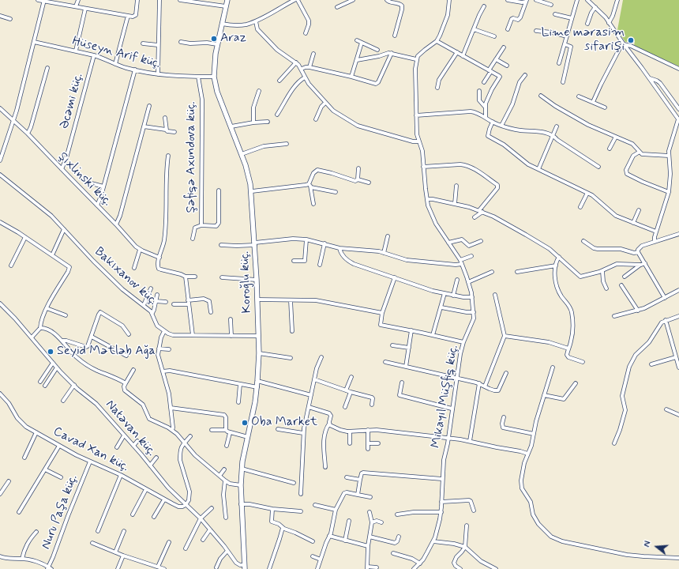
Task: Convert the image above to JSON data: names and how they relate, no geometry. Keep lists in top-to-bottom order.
{
  "streets": {
    "street": [
      "Hüseyn Arif küç.",
      "Əcəmi küç.",
      "Şəfiqə Axundova küç.",
      "Şıxlinski küç.",
      "Bakıxanov küç.",
      "Koroğlu küç.",
      "Mikayıl Müşfiq küç.",
      "Natəvan küç.",
      "Cavad Xan küç.",
      "Nuru Paşa küç."
    ]
  },
  "crossings": [
    ["Hüseyn Arif küç.", "Əcəmi küç."],
    ["Hüseyn Arif küç.", "Şəfiqə Axundova küç."],
    ["Hüseyn Arif küç.", "Koroğlu küç."],
    ["Əcəmi küç.", "Şıxlinski küç."],
    ["Koroğlu küç.", "Natəvan küç."],
    ["Natəvan küç.", "Cavad Xan küç."],
    ["Cavad Xan küç.", "Nuru Paşa küç."]
  ],
  "places": [
    "Araz",
    "Lime mərasim sifarişi",
    "Seyid Mətləb Ağa",
    "Oba Market"
  ],
  "north": "left"
}
